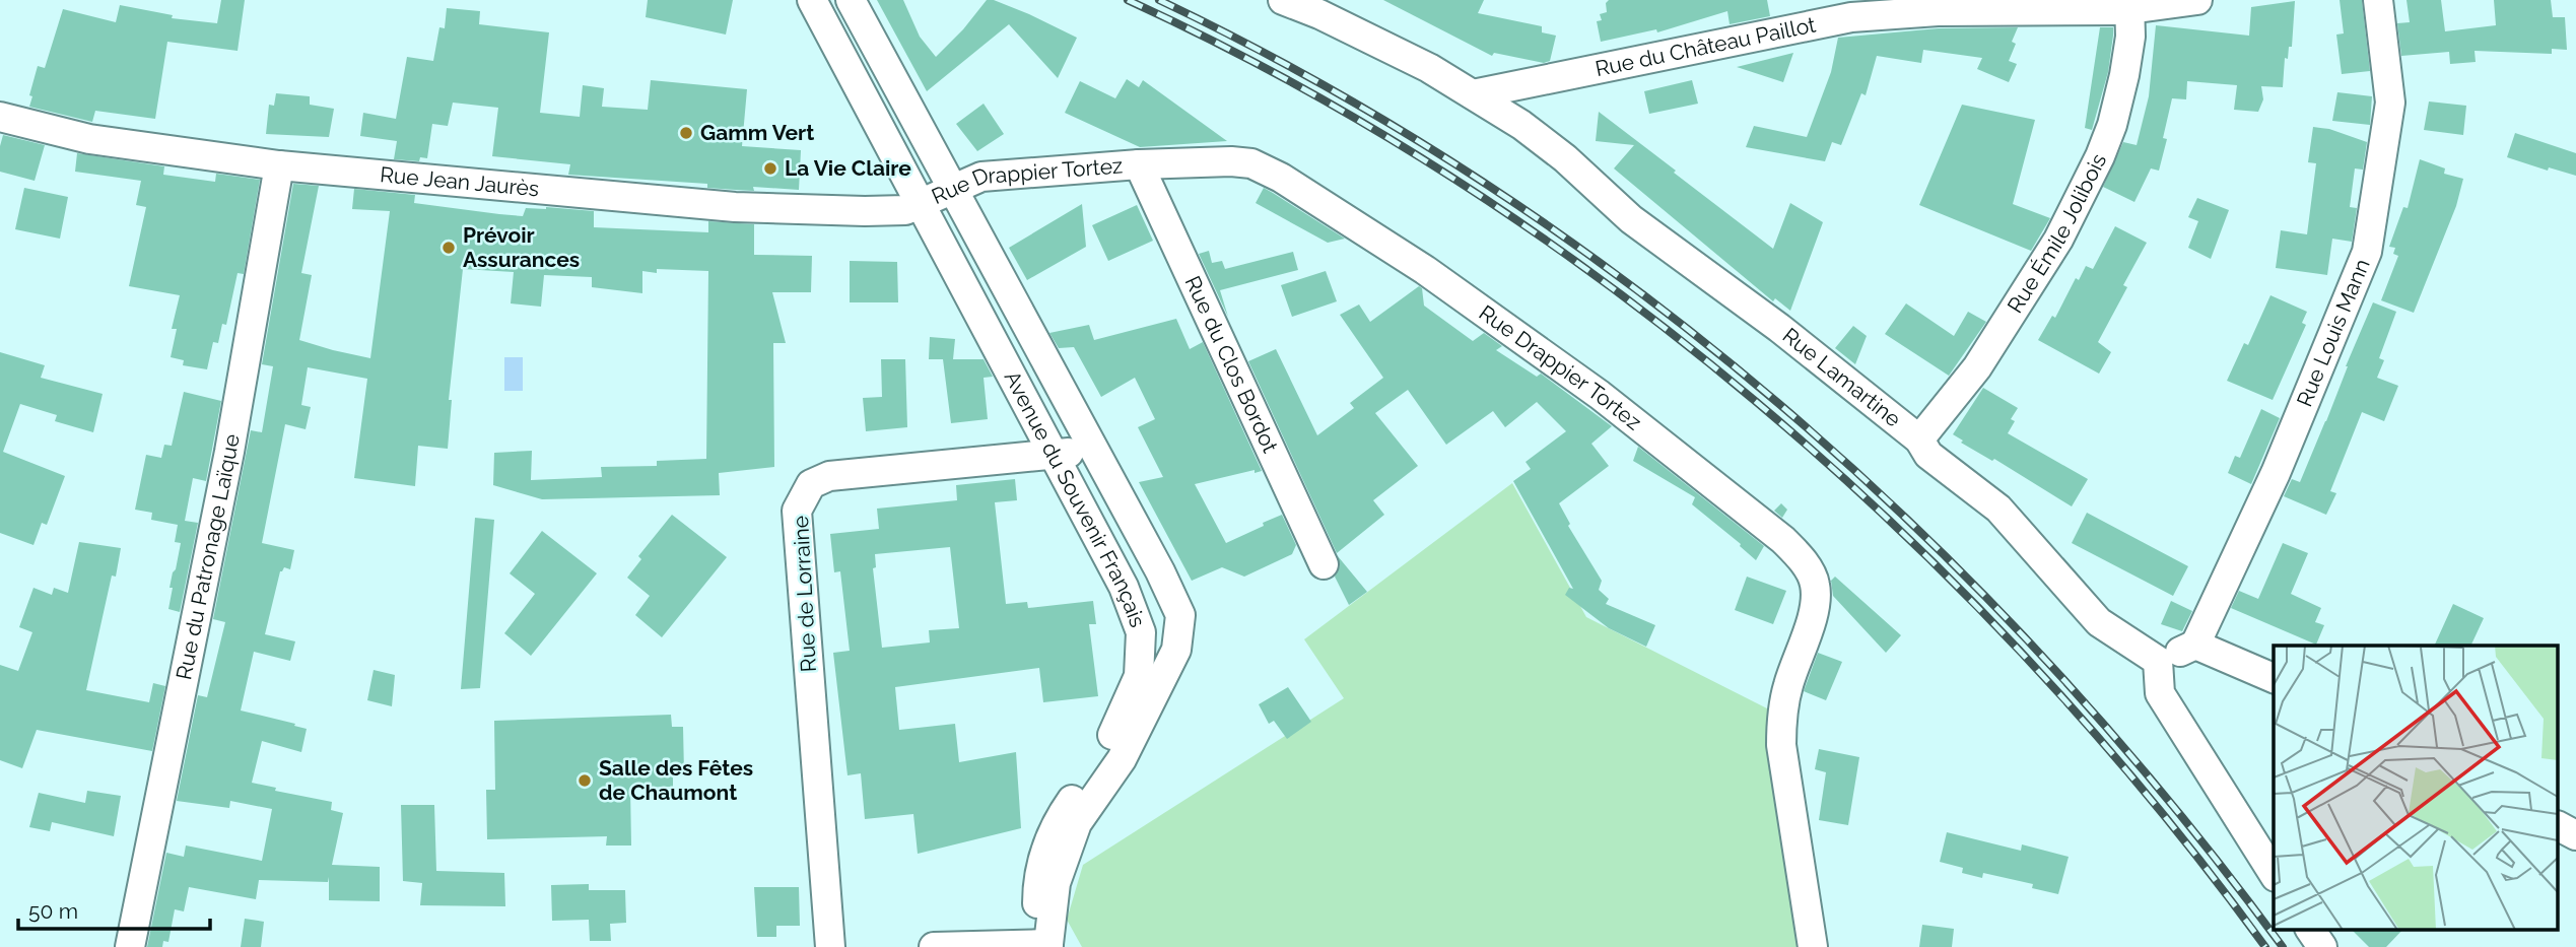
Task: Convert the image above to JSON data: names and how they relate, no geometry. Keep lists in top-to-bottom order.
{
  "streets": {
    "street": [
      "Rue du Château Paillot",
      "Rue Jean Jaurès",
      "Rue Drappier Tortez",
      "Rue Émile Jolibois",
      "Rue Louis Mann",
      "Rue du Clos Bordot",
      "Rue Lamartine",
      "Avenue du Souvenir Français",
      "Rue du Patronage Laïque",
      "Rue de Lorraine"
    ]
  },
  "crossings": [
    ["Rue du Château Paillot", "Rue Émile Jolibois"],
    ["Rue du Château Paillot", "Rue Lamartine"],
    ["Rue Jean Jaurès", "Rue Drappier Tortez"],
    ["Rue Jean Jaurès", "Avenue du Souvenir Français"],
    ["Rue Jean Jaurès", "Rue du Patronage Laïque"],
    ["Rue Drappier Tortez", "Rue du Clos Bordot"],
    ["Rue Drappier Tortez", "Avenue du Souvenir Français"],
    ["Rue Émile Jolibois", "Rue Lamartine"],
    ["Avenue du Souvenir Français", "Rue de Lorraine"]
  ],
  "places": [
    "Gamm Vert",
    "La Vie Claire",
    "Prévoir Assurances",
    "Salle des Fêtes de Chaumont"
  ],
  "scale_bar": "50 m"
}
